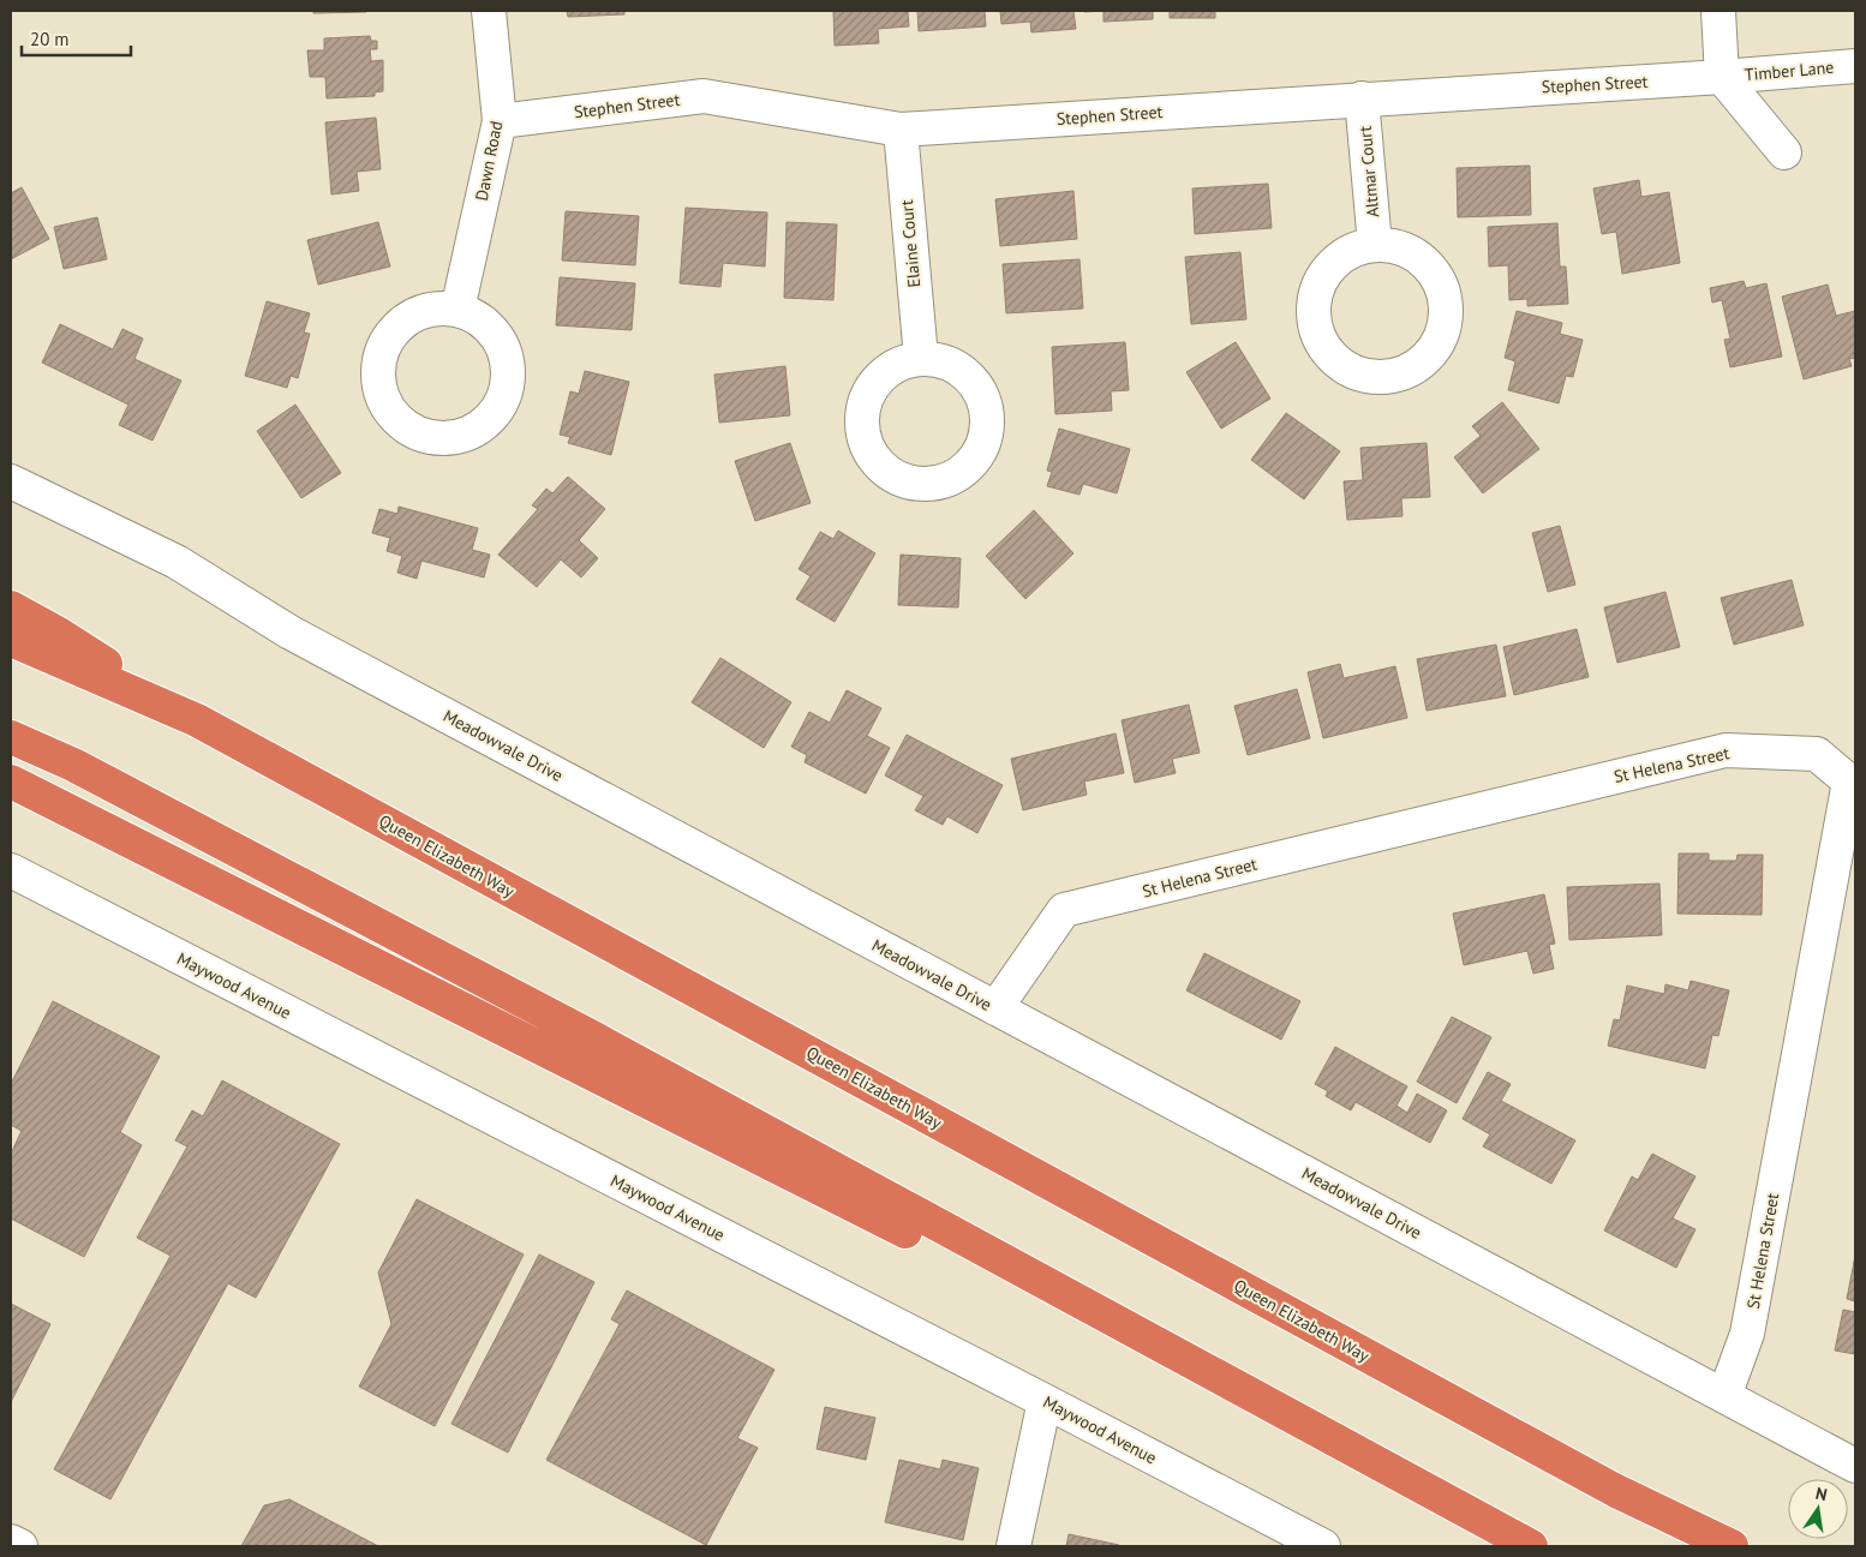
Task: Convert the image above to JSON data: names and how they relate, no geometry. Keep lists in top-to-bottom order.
{
  "streets": {
    "highway": ["Queen Elizabeth Way"],
    "street": [
      "Timber Lane",
      "Stephen Street",
      "Dawn Road",
      "Altmar Court",
      "Elaine Court",
      "Meadowvale Drive",
      "St Helena Street",
      "Maywood Avenue"
    ]
  },
  "crossings": [
    ["Timber Lane", "Stephen Street"],
    ["Stephen Street", "Dawn Road"],
    ["Stephen Street", "Altmar Court"],
    ["Stephen Street", "Elaine Court"],
    ["Meadowvale Drive", "St Helena Street"]
  ],
  "scale_bar": "20 m",
  "north": "top"
}
